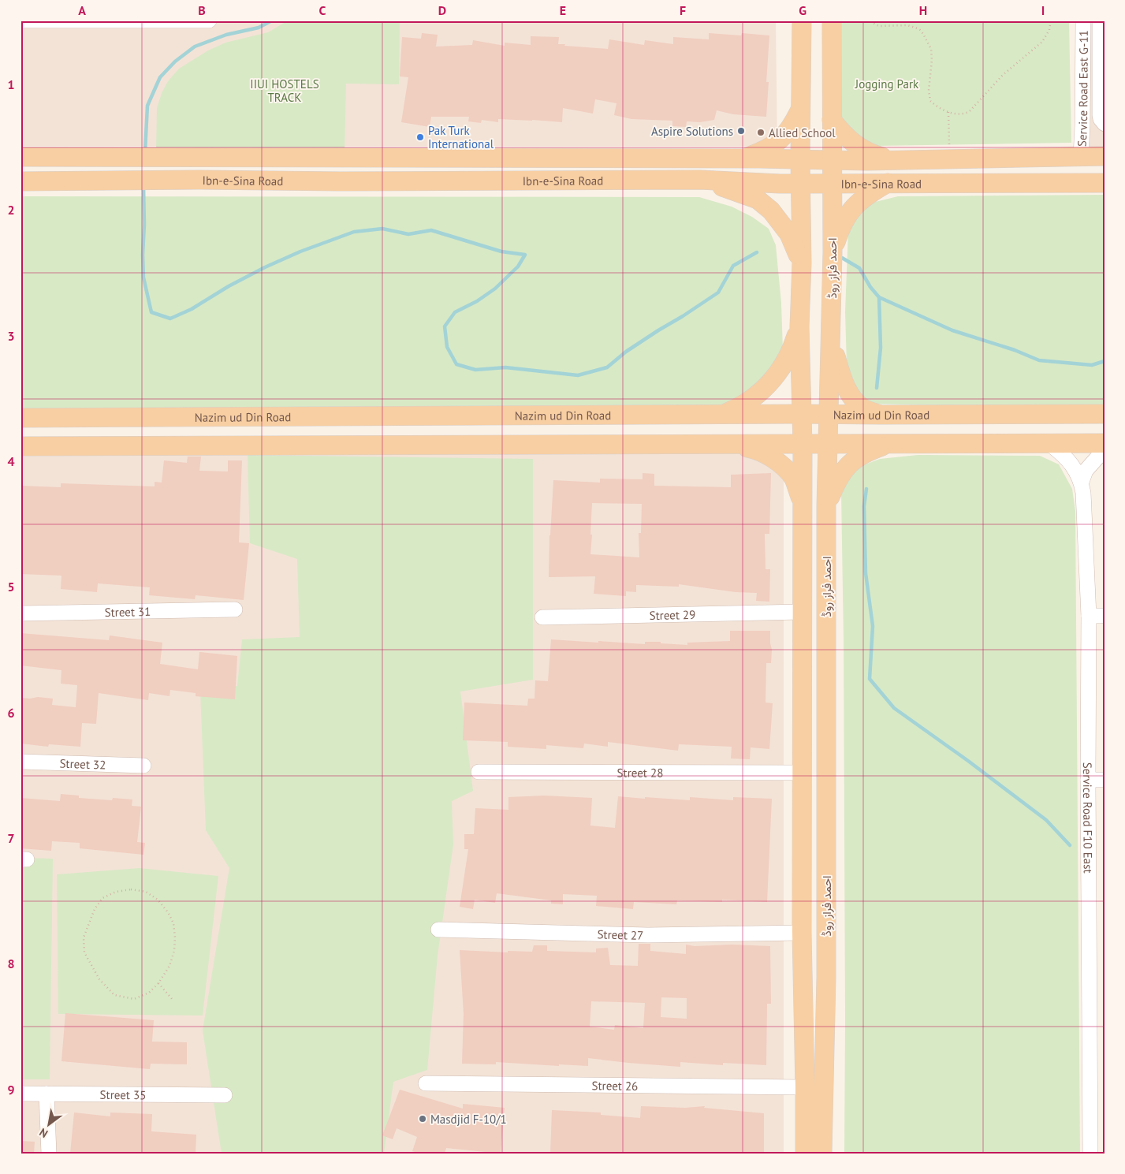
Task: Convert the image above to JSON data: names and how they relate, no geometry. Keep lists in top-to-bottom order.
{
  "streets": {
    "main road": ["Ibn-e-Sina Road", "احمد فراز روڈ", "Nazim ud Din Road"],
    "street": [
      "Service Road East G-11",
      "Street 31",
      "Street 29",
      "Street 32",
      "Street 28",
      "Service Road F10 East",
      "Street 27",
      "Street 26",
      "Street 35"
    ]
  },
  "crossings": [
    ["Service Road East G-11", "Ibn-e-Sina Road"],
    ["Ibn-e-Sina Road", "احمد فراز روڈ"],
    ["احمد فراز روڈ", "Nazim ud Din Road"],
    ["احمد فراز روڈ", "Street 29"],
    ["احمد فراز روڈ", "Street 28"],
    ["احمد فراز روڈ", "Street 27"],
    ["احمد فراز روڈ", "Street 26"]
  ],
  "parks": ["IIUI HOSTELS TRACK", "Jogging Park"],
  "places": [
    "Aspire Solutions",
    "Allied School",
    "Pak Turk International",
    "Masdjid F-10/1"
  ],
  "north": "bottom left",
  "grid": {
    "columns": [
      "A",
      "B",
      "C",
      "D",
      "E",
      "F",
      "G",
      "H",
      "I"
    ],
    "rows": [
      "1",
      "2",
      "3",
      "4",
      "5",
      "6",
      "7",
      "8",
      "9"
    ]
  }
}
